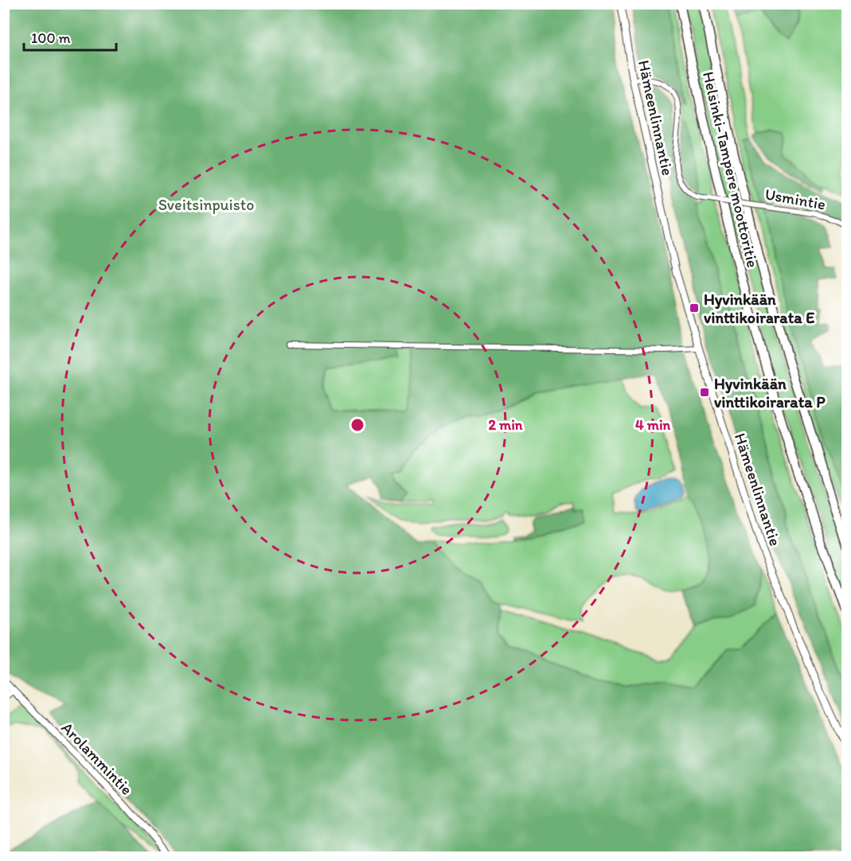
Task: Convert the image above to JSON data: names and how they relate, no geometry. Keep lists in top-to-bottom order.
{
  "streets": {
    "highway": ["Helsinki-Tampere moottoritie"],
    "main road": ["Hämeenlinnantie"],
    "street": ["Usmintie", "Arolammintie"]
  },
  "crossings": [
    ["Hämeenlinnantie", "Usmintie"]
  ],
  "parks": ["Sveitsinpuisto"],
  "places": {
    "transit": ["Hyvinkään vinttikoirarata E", "Hyvinkään vinttikoirarata P"]
  },
  "scale_bar": "100 m",
  "rings": ["2 min", "4 min"]
}
